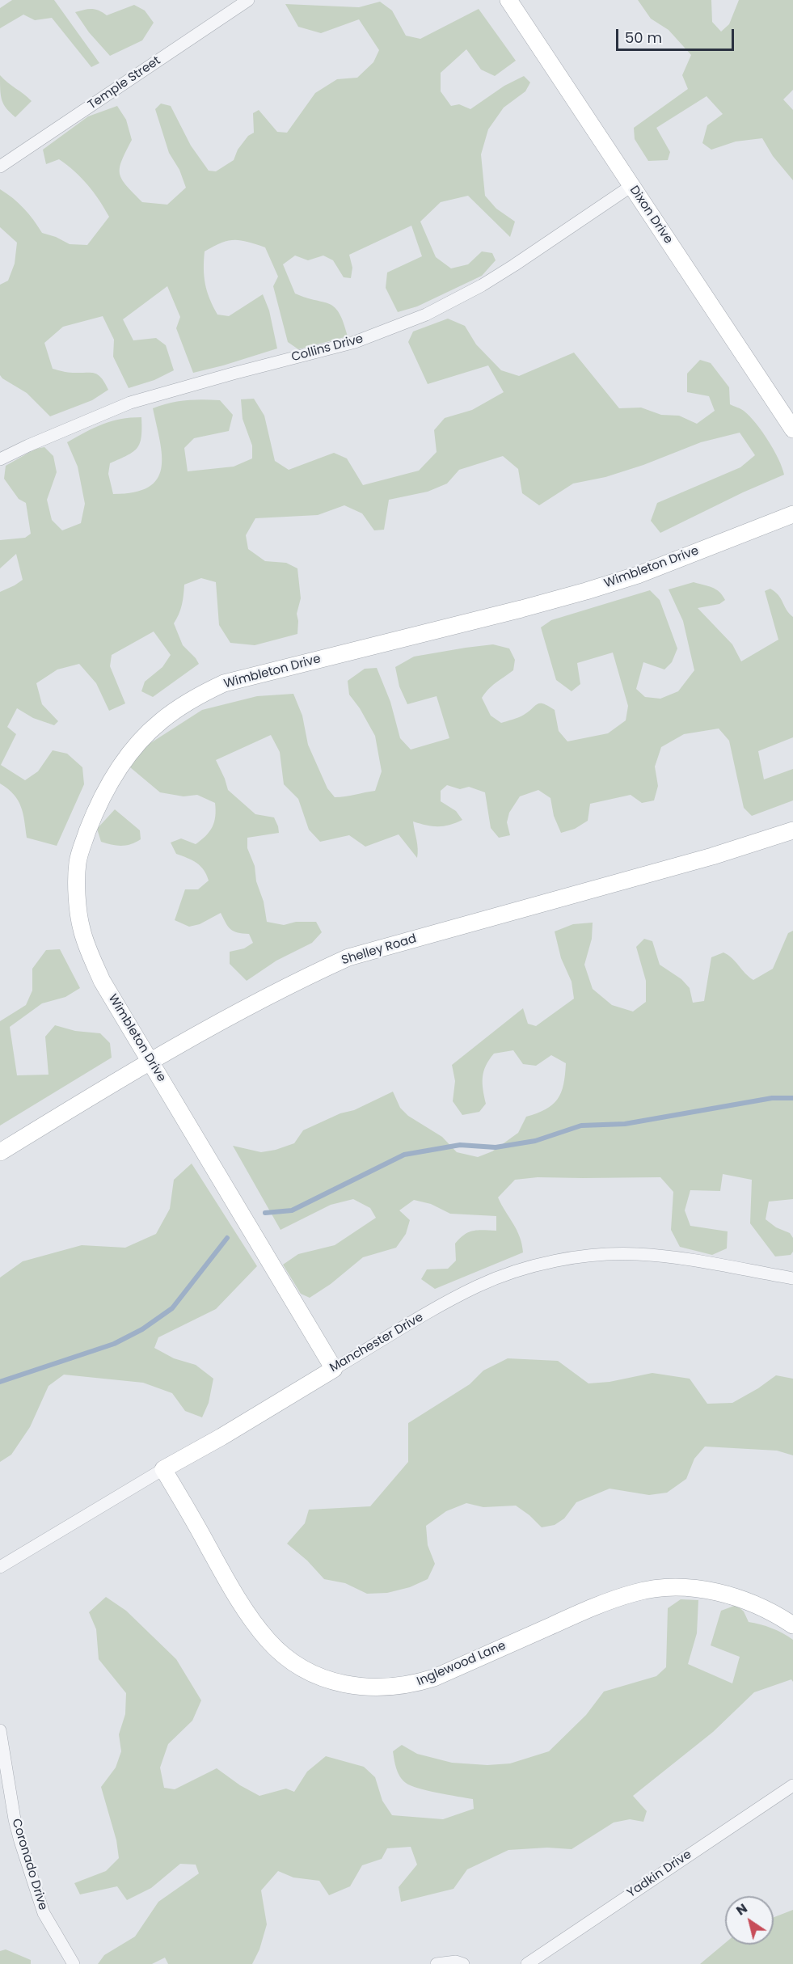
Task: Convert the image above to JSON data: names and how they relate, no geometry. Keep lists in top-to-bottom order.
{
  "streets": {
    "street": [
      "Temple Street",
      "Dixon Drive",
      "Collins Drive",
      "Wimbleton Drive",
      "Shelley Road",
      "Manchester Drive",
      "Inglewood Lane",
      "Coronado Drive",
      "Yadkin Drive"
    ]
  },
  "crossings": [
    ["Dixon Drive", "Collins Drive"],
    ["Wimbleton Drive", "Shelley Road"],
    ["Wimbleton Drive", "Manchester Drive"],
    ["Manchester Drive", "Inglewood Lane"]
  ],
  "scale_bar": "50 m",
  "north": "top left"
}
